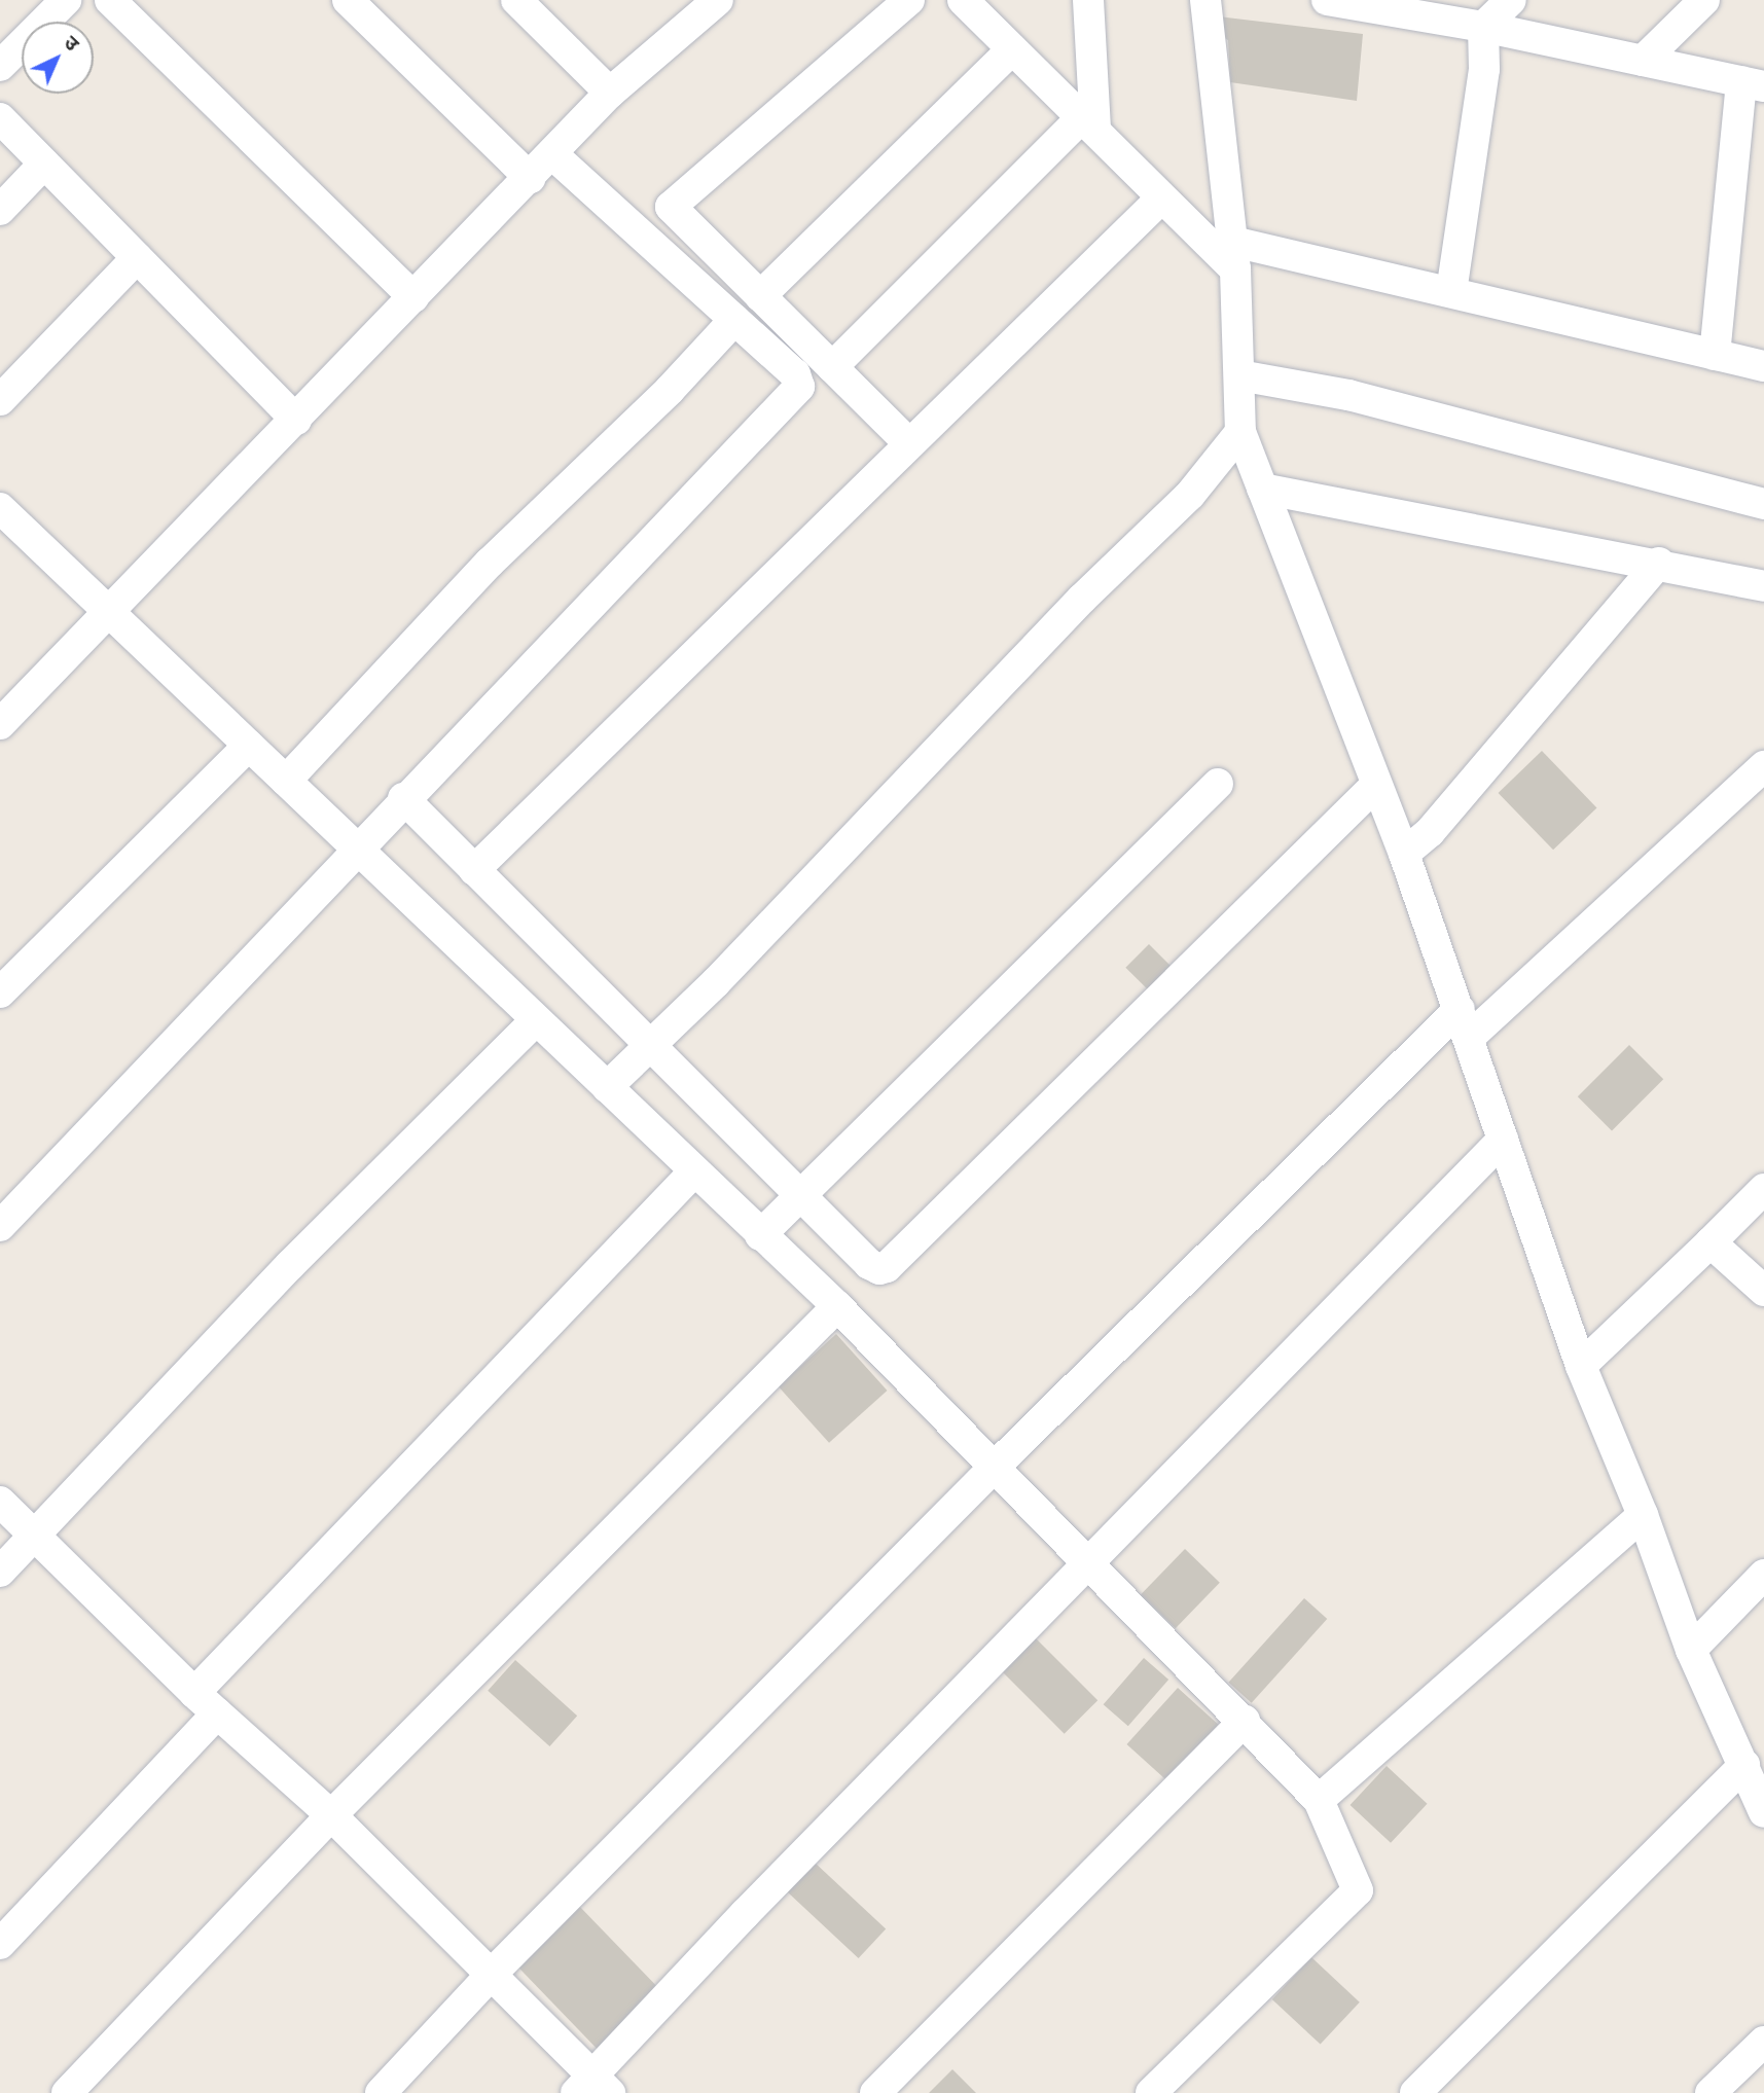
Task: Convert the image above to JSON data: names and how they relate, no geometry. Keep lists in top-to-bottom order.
{
  "north": "top right"
}
